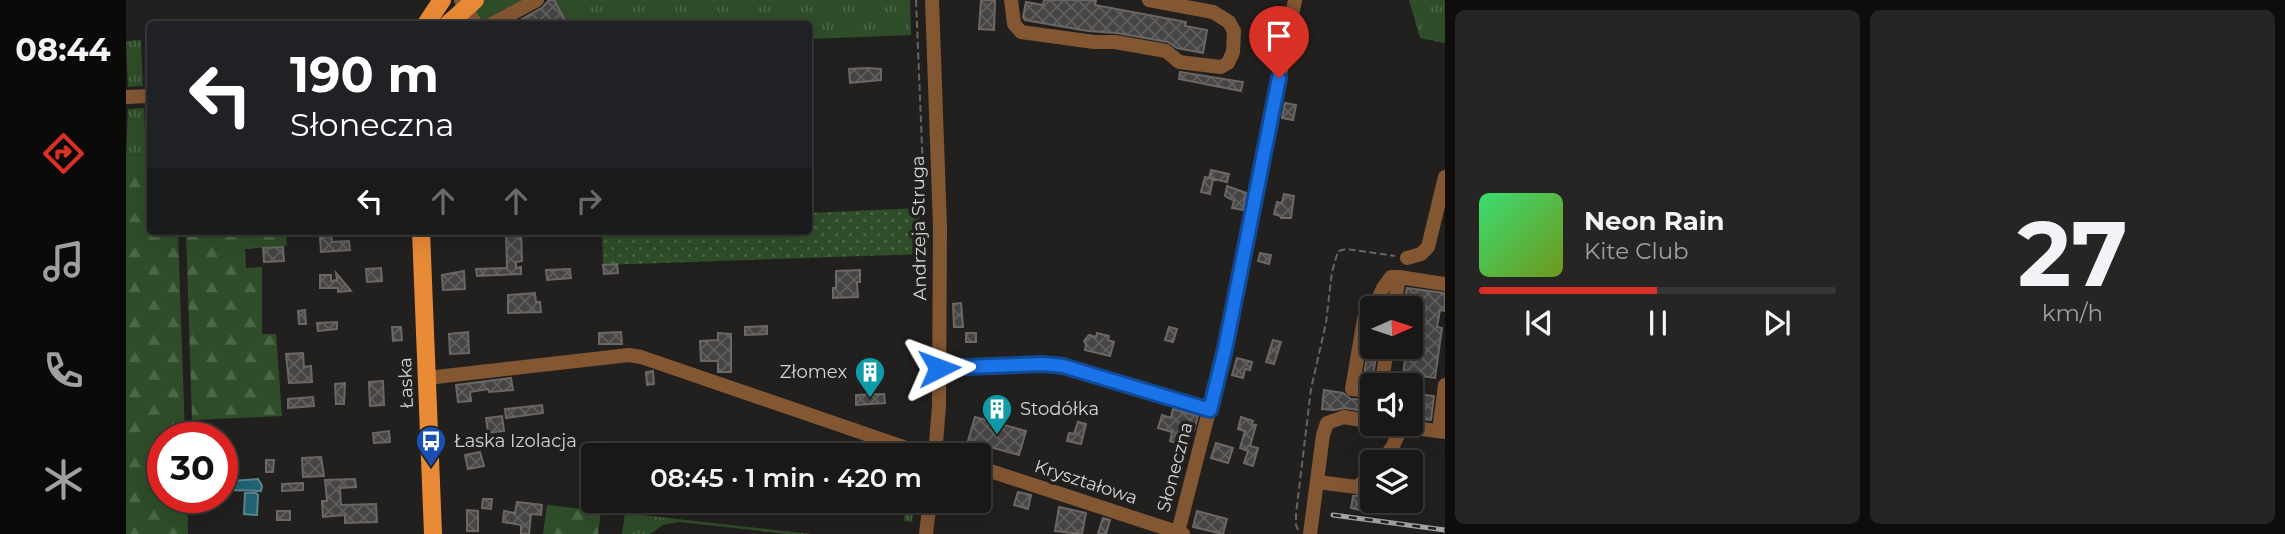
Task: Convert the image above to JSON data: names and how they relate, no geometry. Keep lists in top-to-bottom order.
{
  "streets": {
    "main road": ["Łaska"],
    "street": ["Andrzeja Struga", "Słoneczna", "Kryształowa"]
  },
  "crossings": [
    ["Słoneczna", "Kryształowa"]
  ],
  "places": {
    "building": ["Złomex", "Stodółka"],
    "bus stop": ["Łaska Izolacja"]
  },
  "north": "right",
  "page": {
    "tabs": "08:44",
    "tile": ["27", "km/h"],
    "turn": ["190 m", "Słoneczna"],
    "song": ["Neon Rain", "Kite Club"],
    "limit": "30",
    "trip": "08:45 · 1 min · 420 m"
  }
}
